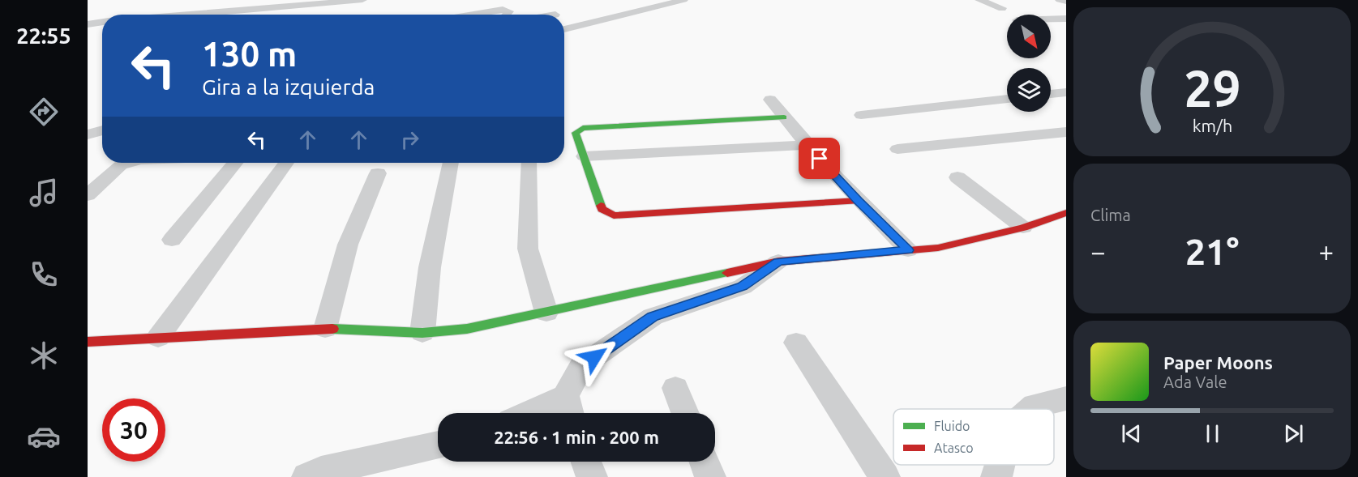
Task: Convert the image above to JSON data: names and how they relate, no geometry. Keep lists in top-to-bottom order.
{
  "legend": ["Fluido", "Atasco"],
  "north": "bottom right",
  "page": {
    "tabs": "22:55",
    "turn": ["130 m", "Gira a la izquierda"],
    "tile": "Clima",
    "heat": ["−", "21°", "+"],
    "song": ["Paper Moons", "Ada Vale"],
    "limit": "30",
    "trip": "22:56 · 1 min · 200 m",
    "gauge": ["29", "km/h"]
  }
}
